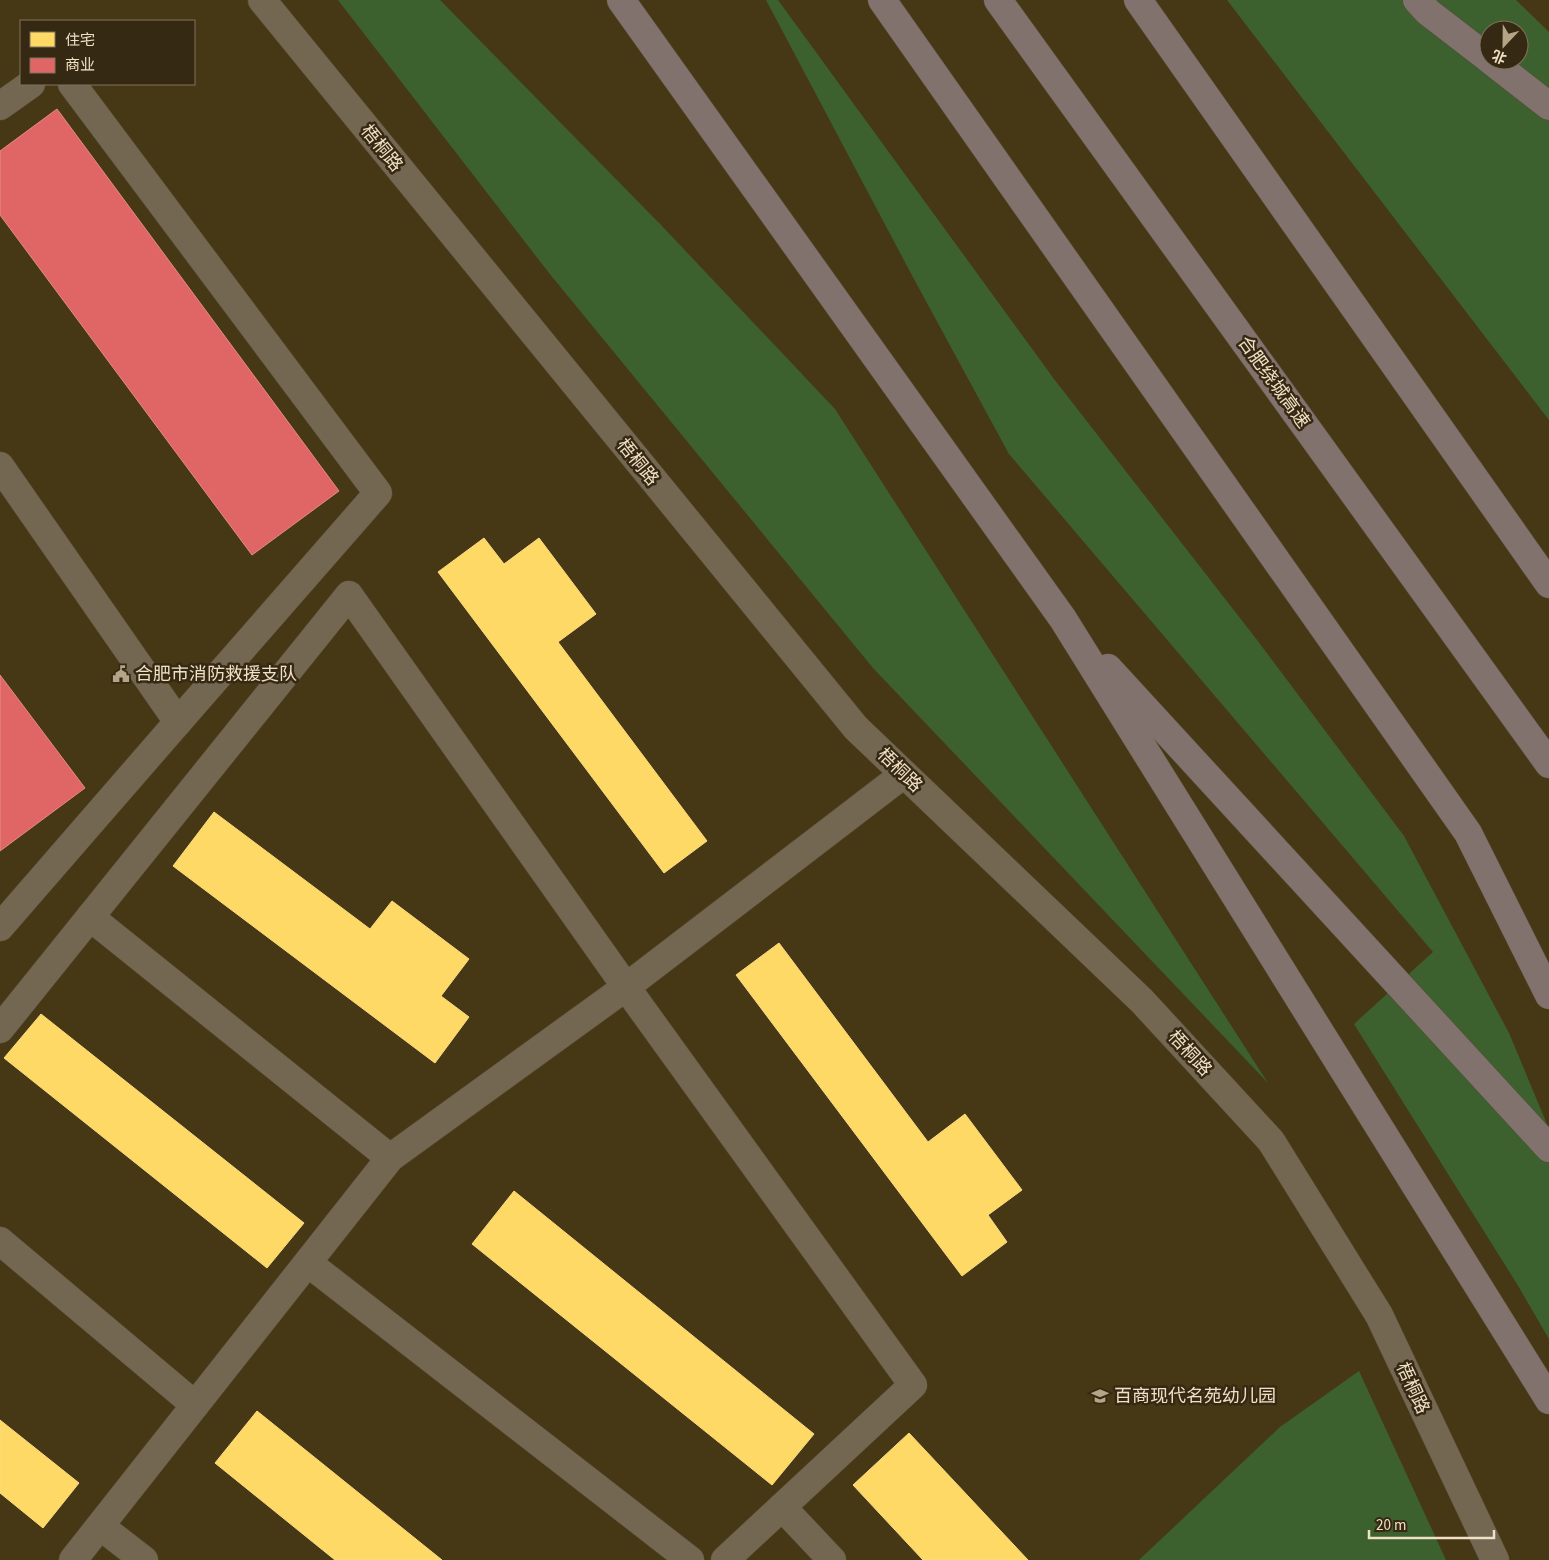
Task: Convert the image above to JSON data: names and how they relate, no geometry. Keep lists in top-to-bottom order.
{
  "streets": {
    "highway": ["合肥绕城高速"],
    "street": ["梧桐路"]
  },
  "places": {
    "public building": ["合肥市消防救援支队"],
    "school or university": ["百商现代名苑幼儿园"]
  },
  "legend": ["住宅", "商业"],
  "scale_bar": "20 m",
  "north": "bottom"
}
